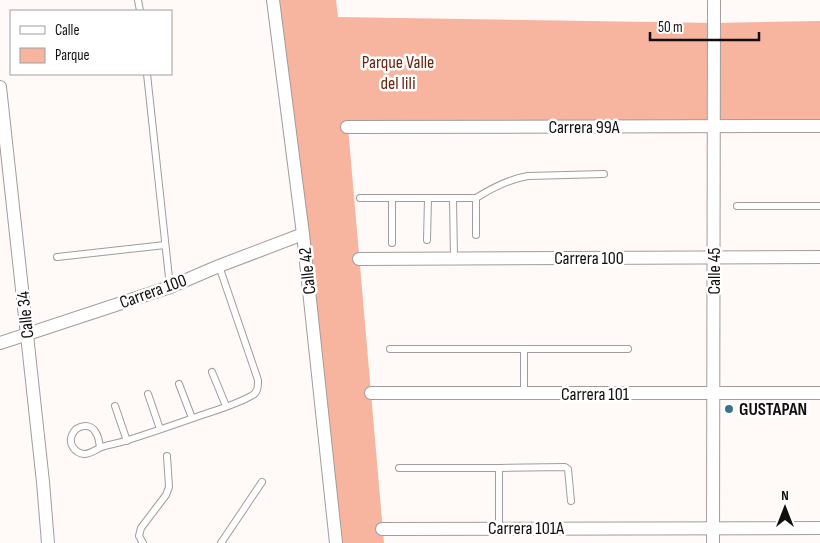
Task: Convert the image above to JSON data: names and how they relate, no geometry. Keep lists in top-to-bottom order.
{
  "streets": {
    "street": [
      "Carrera 99A",
      "Carrera 100",
      "Calle 42",
      "Calle 45",
      "Calle 34",
      "Carrera 101",
      "Carrera 101A"
    ]
  },
  "crossings": [
    ["Carrera 99A", "Calle 45"],
    ["Carrera 100", "Calle 42"],
    ["Carrera 100", "Calle 45"],
    ["Carrera 100", "Calle 34"],
    ["Calle 45", "Carrera 101"],
    ["Calle 45", "Carrera 101A"]
  ],
  "parks": ["Parque Valle del lili"],
  "places": ["GUSTAPAN"],
  "legend": ["Calle", "Parque"],
  "scale_bar": "50 m",
  "north": "top"
}
